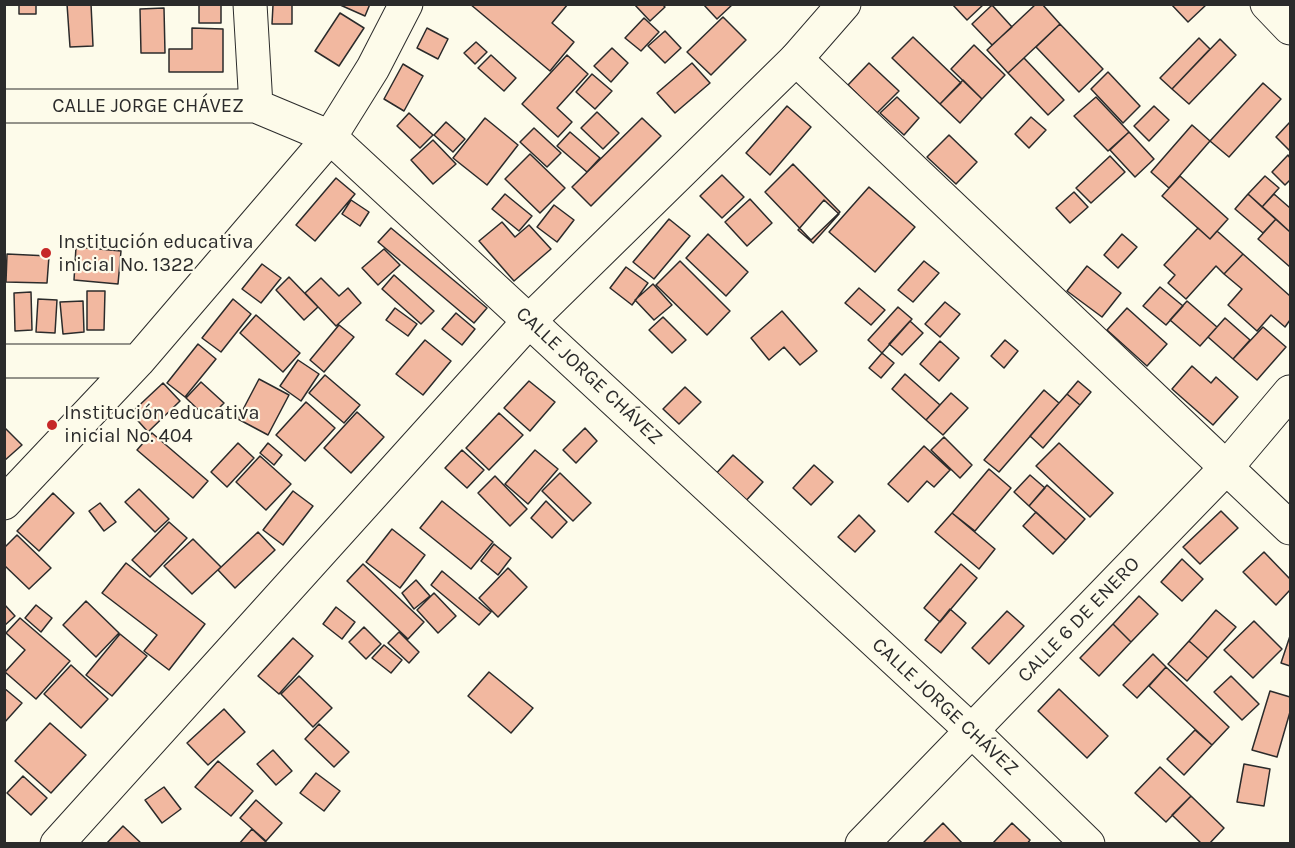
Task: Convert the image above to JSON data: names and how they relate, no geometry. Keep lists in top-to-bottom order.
{
  "streets": {
    "street": ["CALLE JORGE CHÁVEZ", "CALLE 6 DE ENERO"]
  },
  "crossings": [
    ["CALLE JORGE CHÁVEZ", "CALLE 6 DE ENERO"]
  ],
  "places": ["Institución educativa inicial No. 1322", "Institución educativa inicial No. 404"]
}
